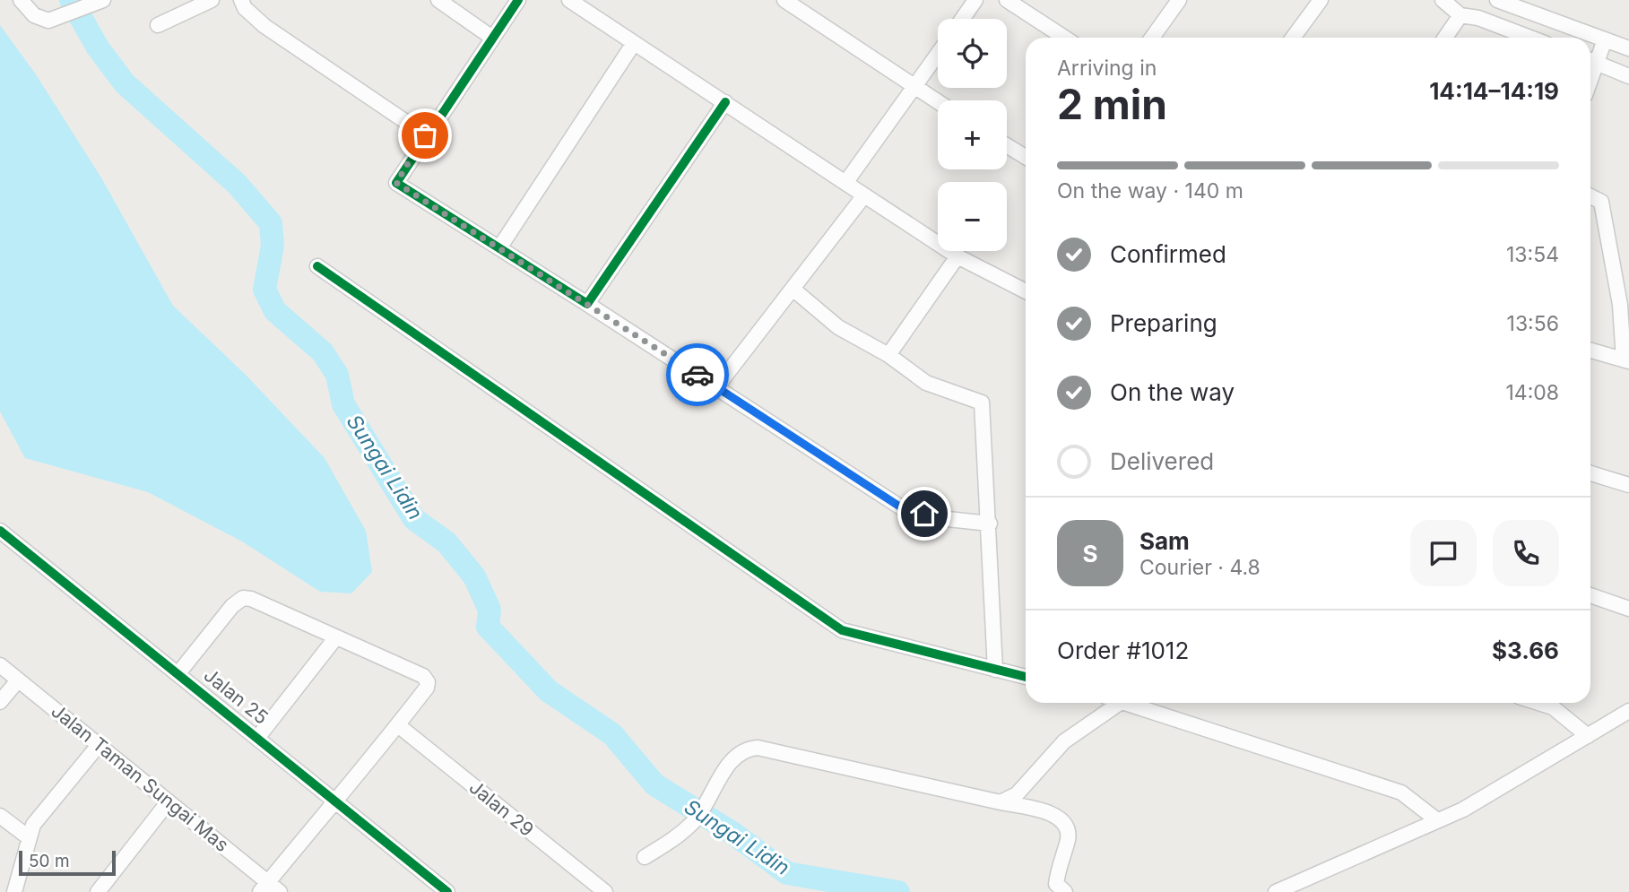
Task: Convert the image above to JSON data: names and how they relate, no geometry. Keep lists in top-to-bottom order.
{
  "streets": {
    "street": ["Jalan 25", "Jalan Taman Sungai Mas", "Jalan 29"]
  },
  "water": ["Sungai Lidin"],
  "scale_bar": "50 m",
  "page": {
    "map_buttons": ["+", "−"],
    "heading": ["2 min", "Arriving in", "14:14–14:19"],
    "panel": [
      "Sam",
      "Courier · 4.8",
      "Order #1012",
      "$3.66"
    ],
    "bar": "On the way · 140 m",
    "list": [
      ["Confirmed", "13:54"],
      ["Preparing", "13:56"],
      ["On the way", "14:08"],
      "Delivered"
    ],
    "round": "S",
    "scale": "50 m"
  }
}
